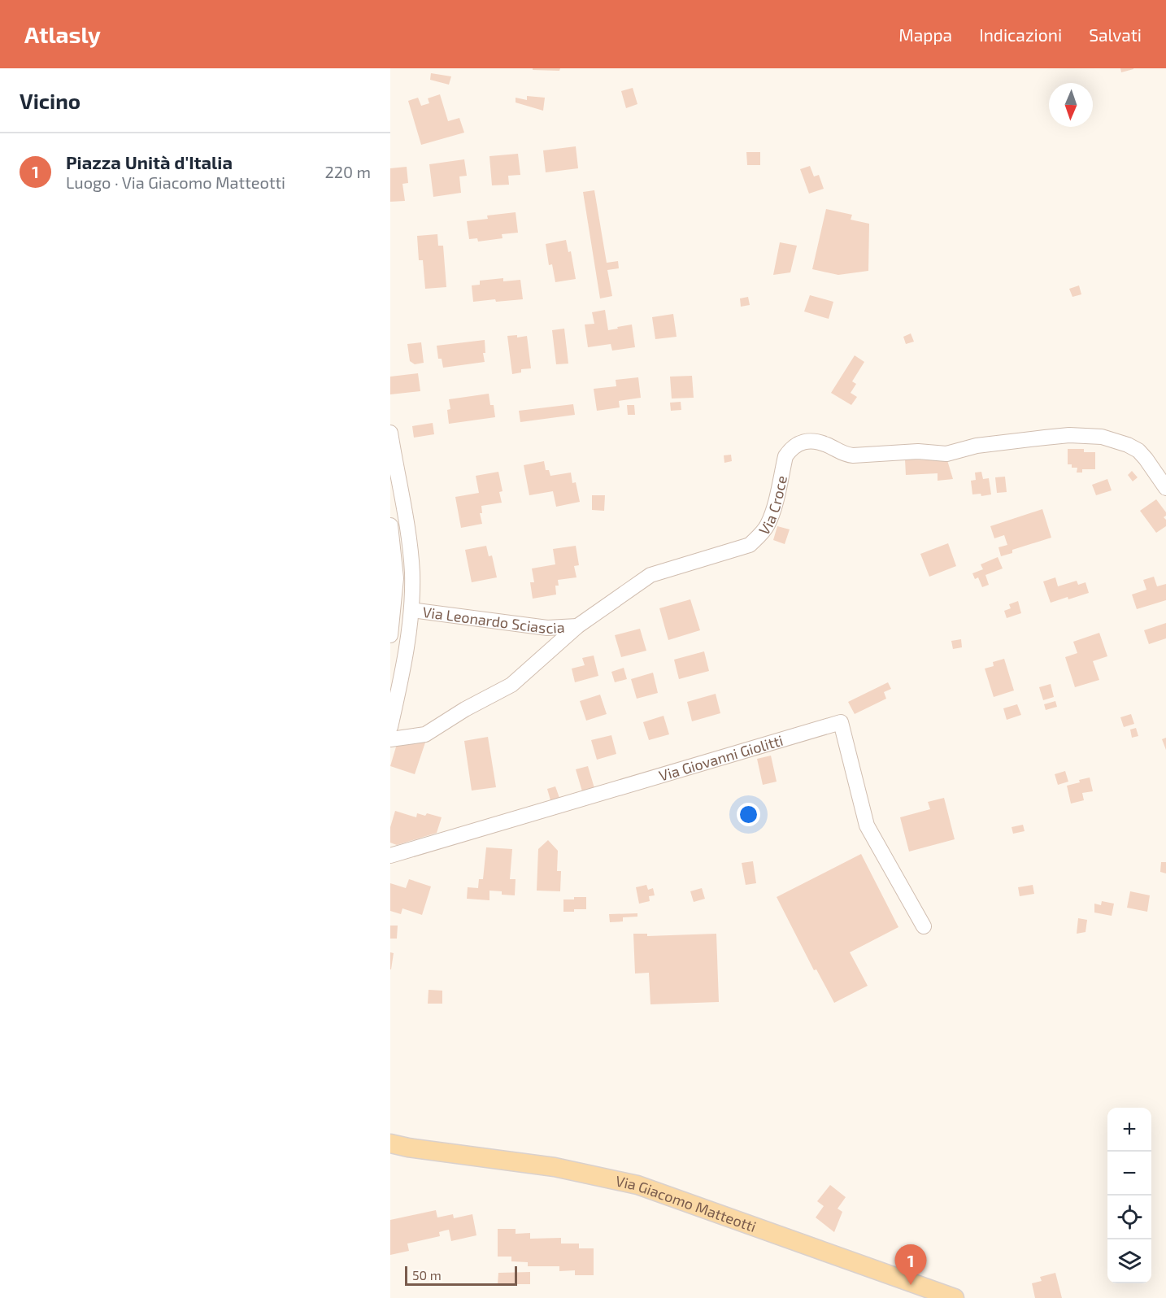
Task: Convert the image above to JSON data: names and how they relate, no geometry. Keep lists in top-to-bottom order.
{
  "streets": {
    "main road": ["Via Giacomo Matteotti"],
    "street": ["Via Croce", "Via Leonardo Sciascia", "Via Giovanni Giolitti"]
  },
  "crossings": [
    ["Via Croce", "Via Leonardo Sciascia"]
  ],
  "scale_bar": "50 m",
  "north": "bottom",
  "page": {
    "header": "Atlasly",
    "nav": ["Mappa", "Indicazioni", "Salvati"],
    "heading": "Vicino",
    "list": [
      {
        "mark": "1",
        "name": "Piazza Unità d'Italia",
        "note": "Luogo · Via Giacomo Matteotti",
        "value": "220 m"
      }
    ],
    "map_buttons": ["+", "−"],
    "pins": "1",
    "scale": "50 m"
  }
}
